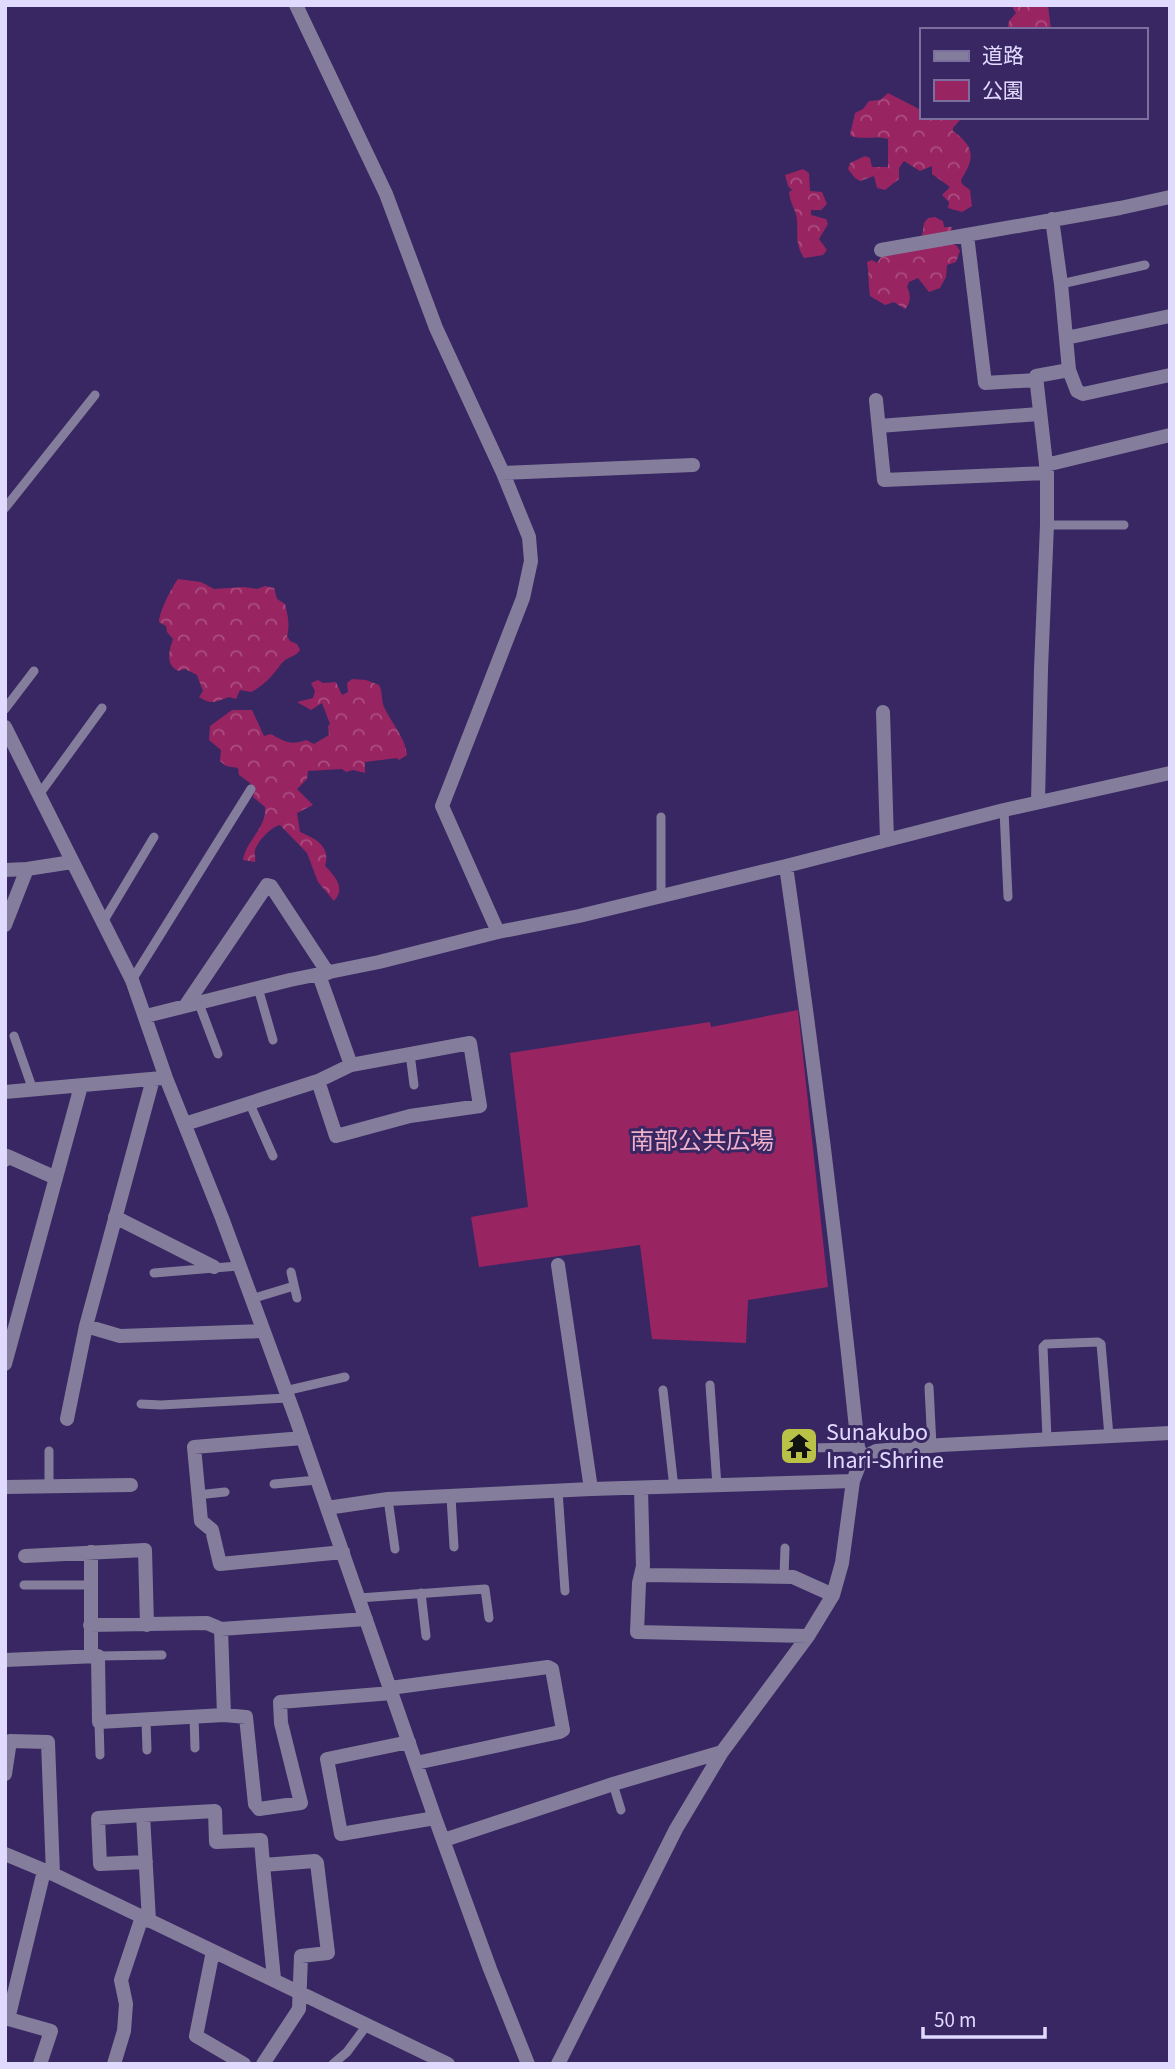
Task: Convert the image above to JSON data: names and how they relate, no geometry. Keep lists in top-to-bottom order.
{
  "parks": ["南部公共広場"],
  "places": {
    "temple": ["Sunakubo Inari-Shrine"]
  },
  "legend": ["道路", "公園"],
  "scale_bar": "50 m"
}
